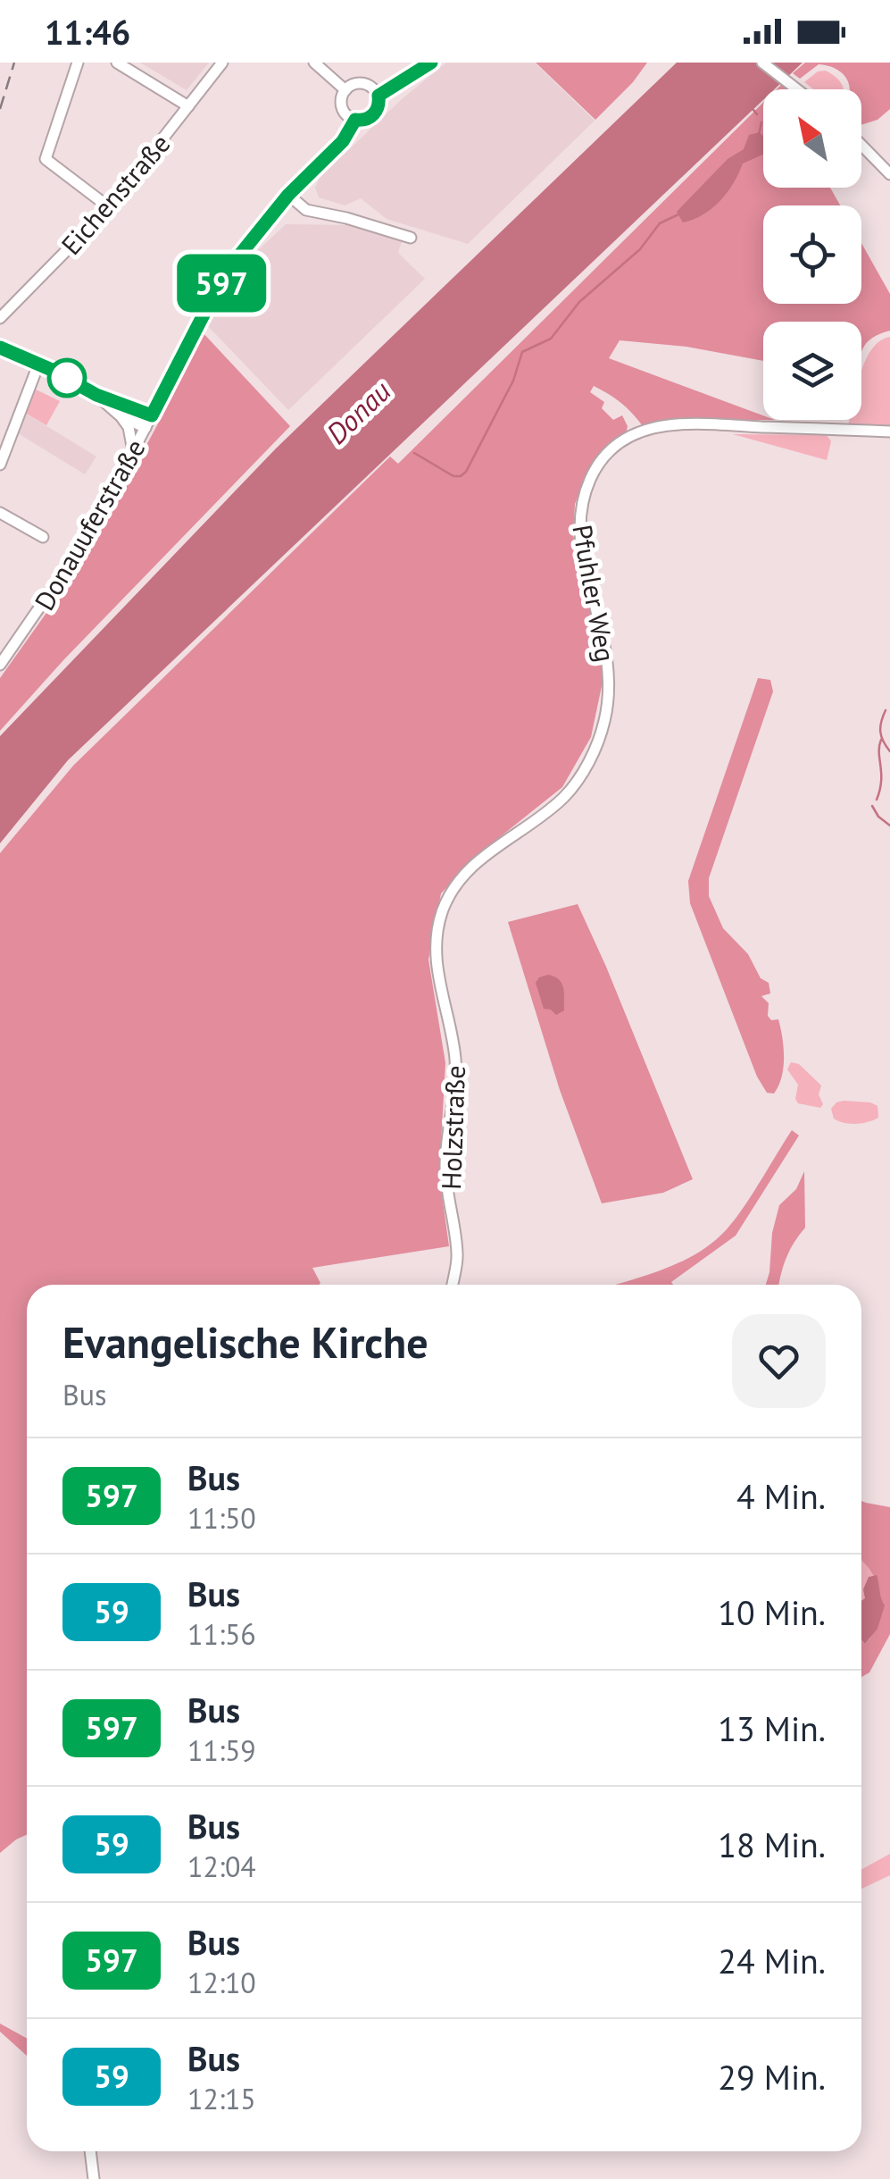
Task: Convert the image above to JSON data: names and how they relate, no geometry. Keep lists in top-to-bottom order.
{
  "streets": {
    "street": [
      "Eichenstraße",
      "Donauuferstraße",
      "Pfuhler Weg",
      "Holzstraße"
    ]
  },
  "crossings": [
    ["Pfuhler Weg", "Holzstraße"]
  ],
  "water": ["Donau"],
  "lines": ["bus line 597"],
  "north": "top left",
  "page": {
    "status": "11:46",
    "on_map": "597",
    "heading": ["Evangelische Kirche", "Bus"],
    "list": [
      {
        "mark": "597",
        "name": "Bus",
        "note": "11:50",
        "value": "4 Min."
      },
      {
        "mark": "59",
        "name": "Bus",
        "note": "11:56",
        "value": "10 Min."
      },
      {
        "mark": "597",
        "name": "Bus",
        "note": "11:59",
        "value": "13 Min."
      },
      {
        "mark": "59",
        "name": "Bus",
        "note": "12:04",
        "value": "18 Min."
      },
      {
        "mark": "597",
        "name": "Bus",
        "note": "12:10",
        "value": "24 Min."
      },
      {
        "mark": "59",
        "name": "Bus",
        "note": "12:15",
        "value": "29 Min."
      }
    ]
  }
}
